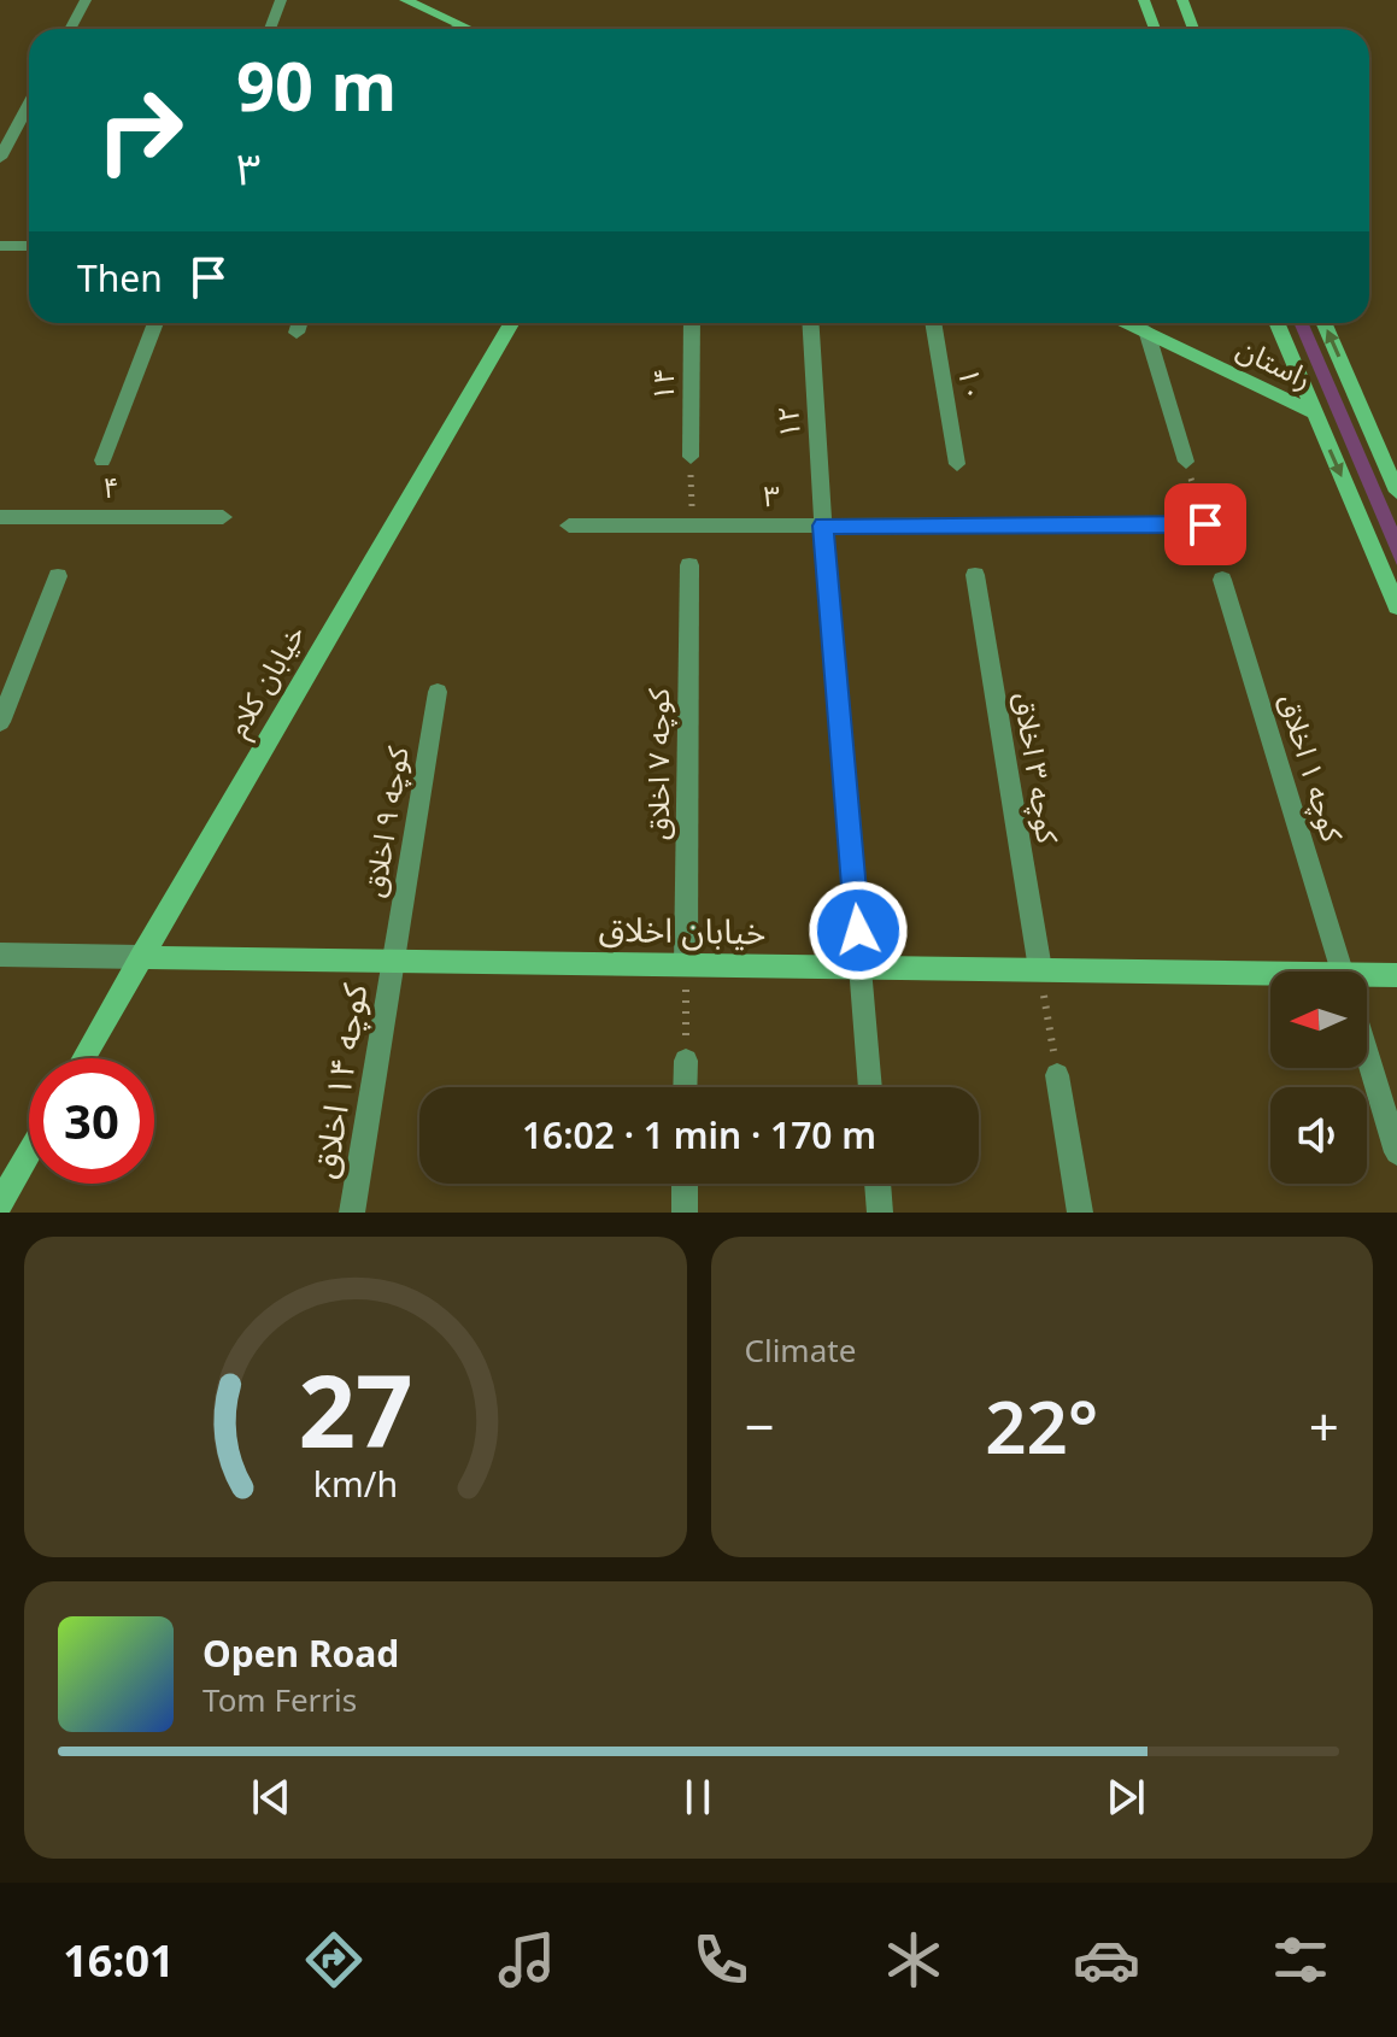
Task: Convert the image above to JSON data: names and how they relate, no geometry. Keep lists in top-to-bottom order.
{
  "streets": {
    "street": [
      "راستان",
      "۱۴",
      "۱۰",
      "۱۲",
      "۴",
      "۳",
      "خیابان کلام",
      "کوچه ۷ اخلاق",
      "کوچه ۳ اخلاق",
      "کوچه ۱ اخلاق",
      "کوچه ۹ اخلاق",
      "خیابان اخلاق",
      "کوچه ۱۴ اخلاق"
    ]
  },
  "crossings": [
    ["۱۲", "۳"],
    ["۱۲", "خیابان اخلاق"],
    ["خیابان کلام", "خیابان اخلاق"],
    ["کوچه ۷ اخلاق", "خیابان اخلاق"],
    ["کوچه ۳ اخلاق", "خیابان اخلاق"],
    ["کوچه ۹ اخلاق", "خیابان اخلاق"],
    ["کوچه ۹ اخلاق", "کوچه ۱۴ اخلاق"],
    ["خیابان اخلاق", "کوچه ۱۴ اخلاق"]
  ],
  "north": "left",
  "page": {
    "turn": ["90 m", "۳"],
    "then": "Then",
    "limit": "30",
    "trip": "16:02 · 1 min · 170 m",
    "tile": "Climate",
    "heat": ["−", "22°", "+"],
    "song": ["Open Road", "Tom Ferris"],
    "tabs": "16:01",
    "gauge": ["27", "km/h"]
  }
}
